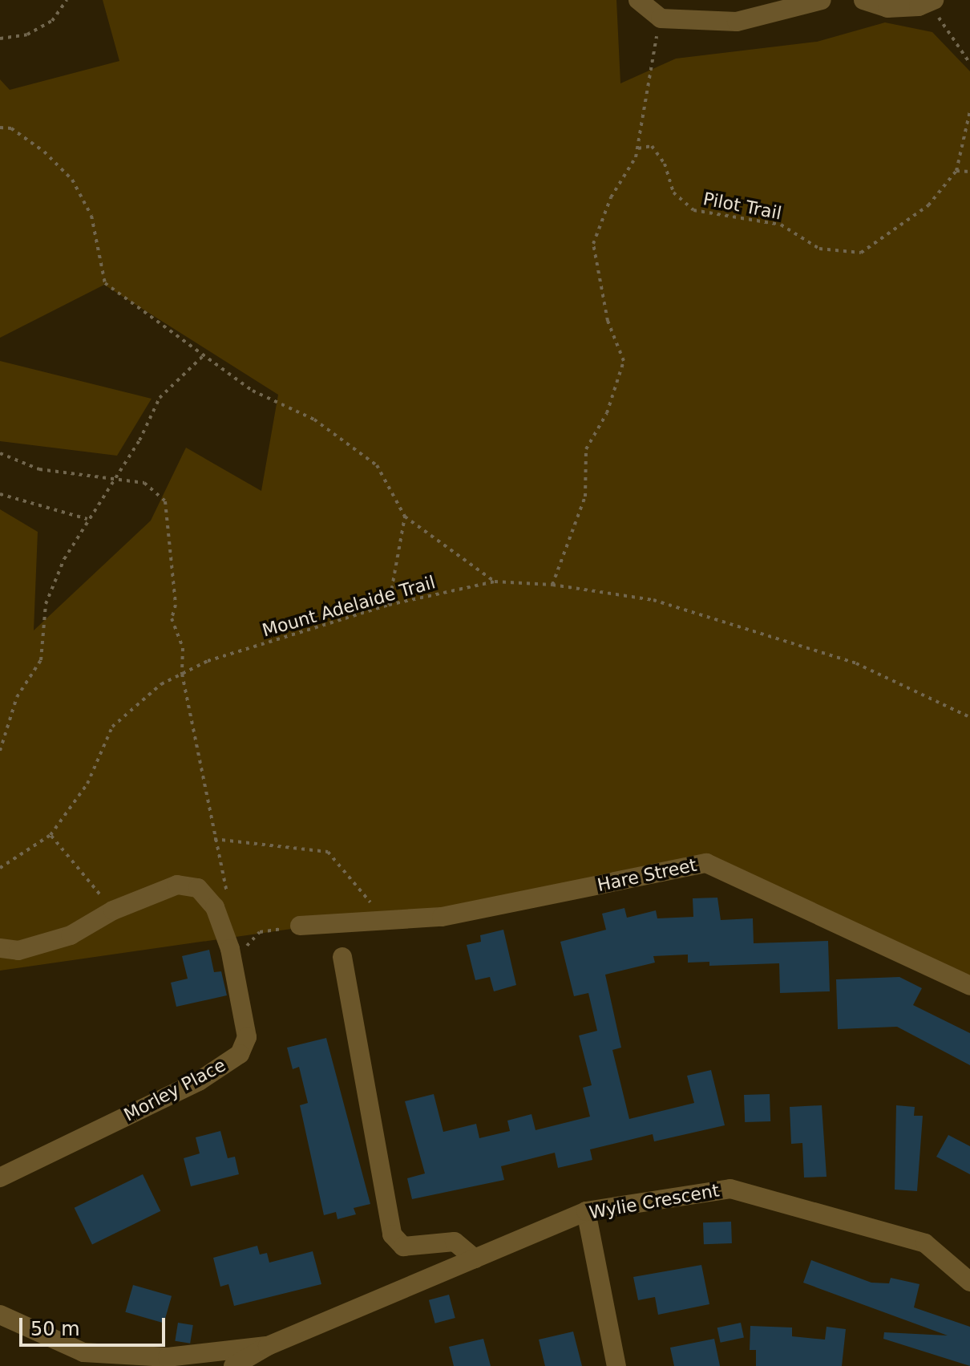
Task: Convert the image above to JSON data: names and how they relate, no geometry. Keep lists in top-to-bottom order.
{
  "streets": {
    "street": ["Hare Street", "Morley Place", "Wylie Crescent"],
    "path": ["Pilot Trail", "Mount Adelaide Trail"]
  },
  "scale_bar": "50 m"
}
